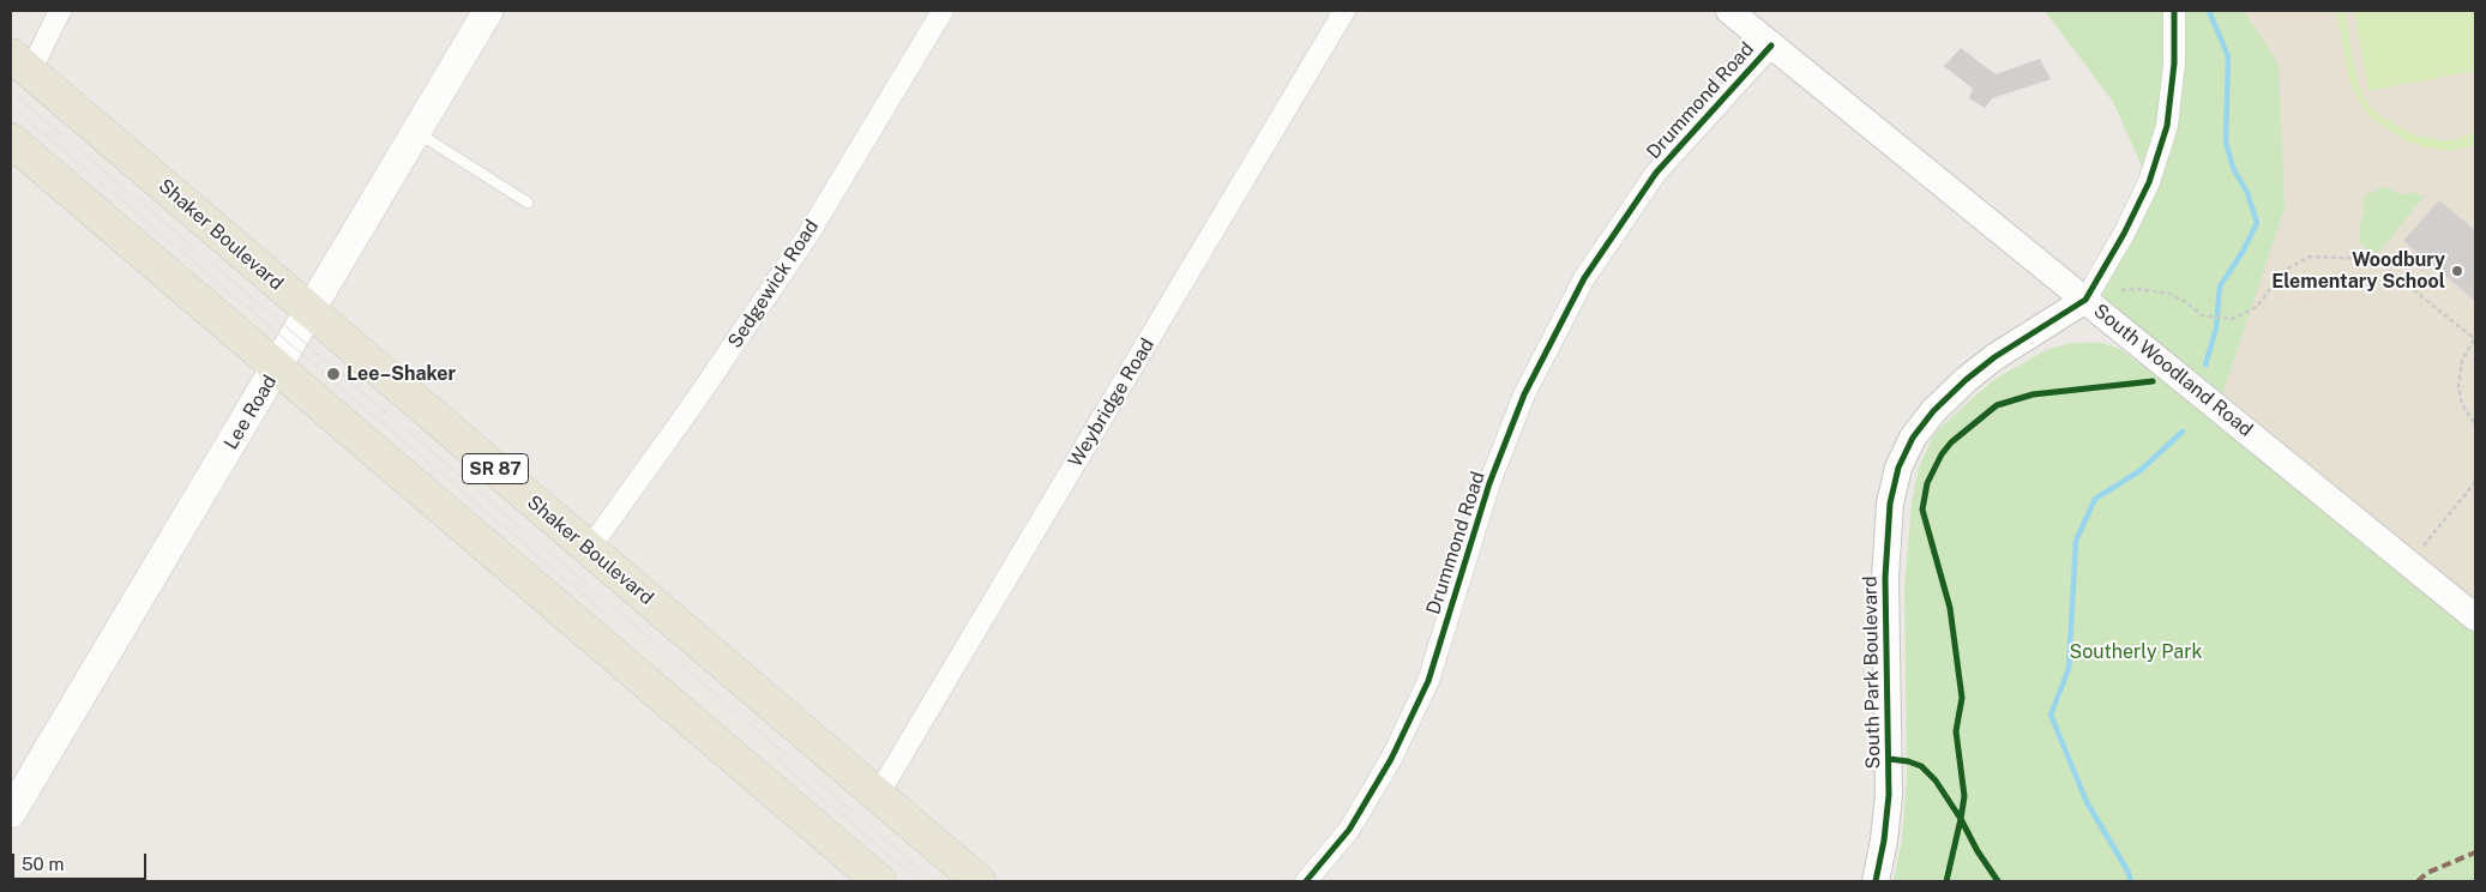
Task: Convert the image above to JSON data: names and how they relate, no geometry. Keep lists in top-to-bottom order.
{
  "streets": {
    "main road": ["Shaker Boulevard", "Lee Road", "SR 87"],
    "street": [
      "Drummond Road",
      "Sedgewick Road",
      "South Woodland Road",
      "Weybridge Road",
      "South Park Boulevard"
    ]
  },
  "crossings": [
    ["Drummond Road", "South Woodland Road"],
    ["Shaker Boulevard", "Sedgewick Road"],
    ["Shaker Boulevard", "Weybridge Road"],
    ["Shaker Boulevard", "Lee Road"],
    ["South Woodland Road", "South Park Boulevard"]
  ],
  "parks": ["Southerly Park"],
  "places": ["Woodbury Elementary School", "Lee–Shaker"],
  "scale_bar": "50 m"
}
